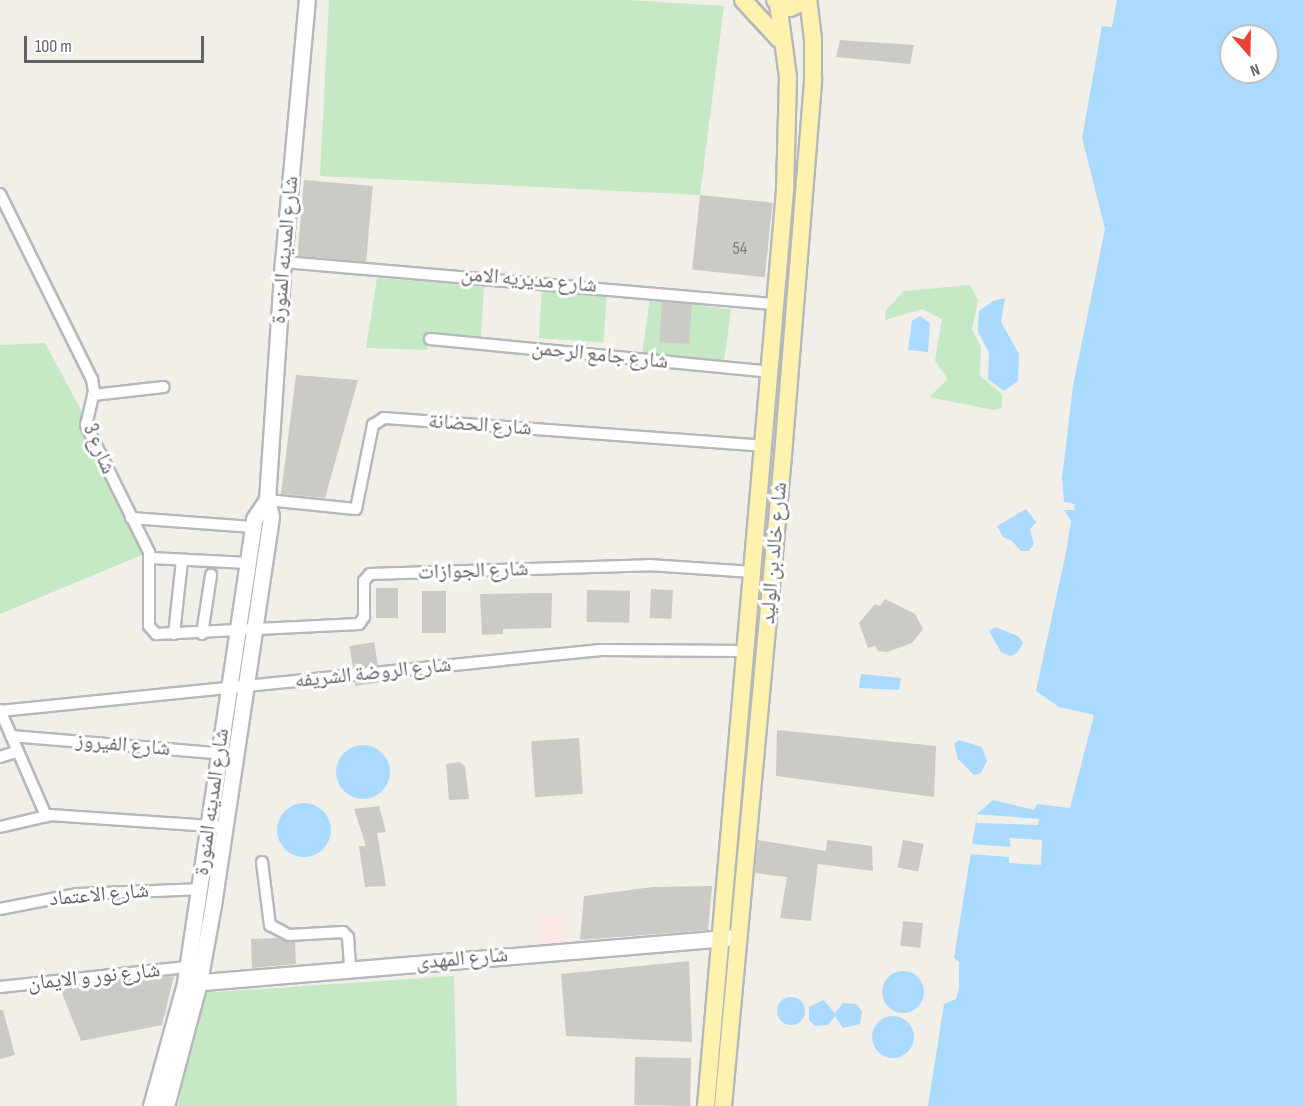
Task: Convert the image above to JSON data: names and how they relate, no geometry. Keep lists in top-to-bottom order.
{
  "streets": {
    "main road": ["شارع المدينه المنورة", "شارع خالد بن الوليد", "شارع المهدى"],
    "street": [
      "شارع مديريه الامن",
      "شارع جامع الرحمن",
      "شارع الحضانة",
      "شارع 3",
      "شارع الجوازات",
      "شارع الروضة الشريفه",
      "شارع الفيروز",
      "شارع الاعتماد",
      "شارع نور و الايمان"
    ]
  },
  "crossings": [
    ["شارع المدينه المنورة", "شارع مديريه الامن"],
    ["شارع المدينه المنورة", "شارع الحضانة"],
    ["شارع المدينه المنورة", "شارع 3"],
    ["شارع المدينه المنورة", "شارع الجوازات"],
    ["شارع المدينه المنورة", "شارع الروضة الشريفه"],
    ["شارع المدينه المنورة", "شارع الفيروز"],
    ["شارع المدينه المنورة", "شارع الاعتماد"],
    ["شارع المدينه المنورة", "شارع المهدى"],
    ["شارع المدينه المنورة", "شارع نور و الايمان"],
    ["شارع مديريه الامن", "شارع خالد بن الوليد"],
    ["شارع جامع الرحمن", "شارع خالد بن الوليد"],
    ["شارع الحضانة", "شارع خالد بن الوليد"],
    ["شارع 3", "شارع الجوازات"],
    ["شارع خالد بن الوليد", "شارع الجوازات"],
    ["شارع خالد بن الوليد", "شارع الروضة الشريفه"],
    ["شارع خالد بن الوليد", "شارع المهدى"]
  ],
  "house_numbers": ["54"],
  "scale_bar": "100 m",
  "north": "bottom"
}
